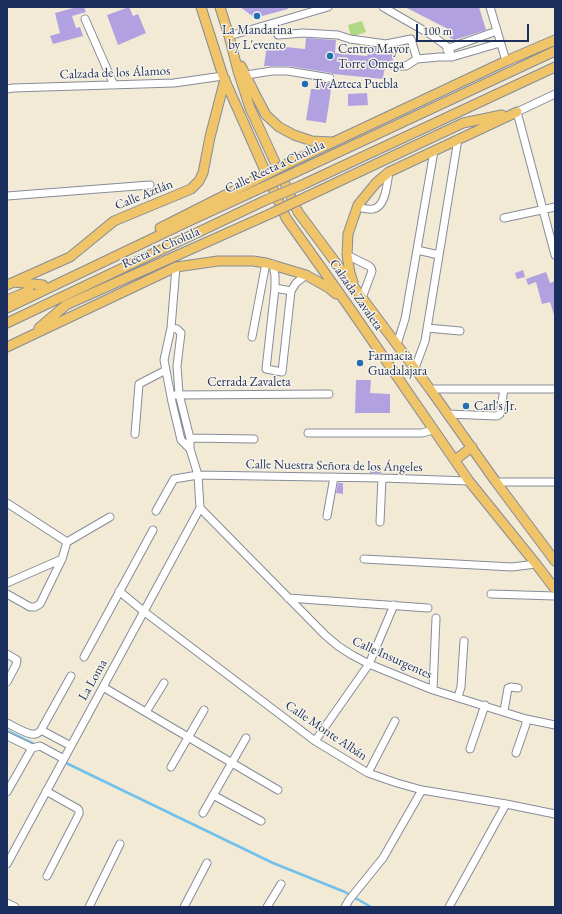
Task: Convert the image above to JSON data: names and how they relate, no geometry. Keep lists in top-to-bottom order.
{
  "streets": {
    "main road": [
      "Calle Recta a Cholula",
      "Calle Aztlán",
      "Recta A Cholula",
      "Calzada Zavaleta"
    ],
    "street": [
      "Calzada de los Álamos",
      "Cerrada Zavaleta",
      "Calle Nuestra Señora de los Ángeles",
      "Calle Insurgentes",
      "La Loma",
      "Calle Monte Albán"
    ]
  },
  "crossings": [
    ["Calzada de los Álamos", "Calle Aztlán"],
    ["Calzada de los Álamos", "Calzada Zavaleta"],
    ["Calle Aztlán", "Calzada Zavaleta"],
    ["Calzada Zavaleta", "Calle Nuestra Señora de los Ángeles"],
    ["Calle Insurgentes", "La Loma"],
    ["La Loma", "Calle Monte Albán"]
  ],
  "places": [
    "La Mandarina by L'evento",
    "Centro Mayor Torre Omega",
    "Tv Azteca Puebla",
    "Farmacia Guadalajara",
    "Carl's Jr."
  ],
  "scale_bar": "100 m"
}
